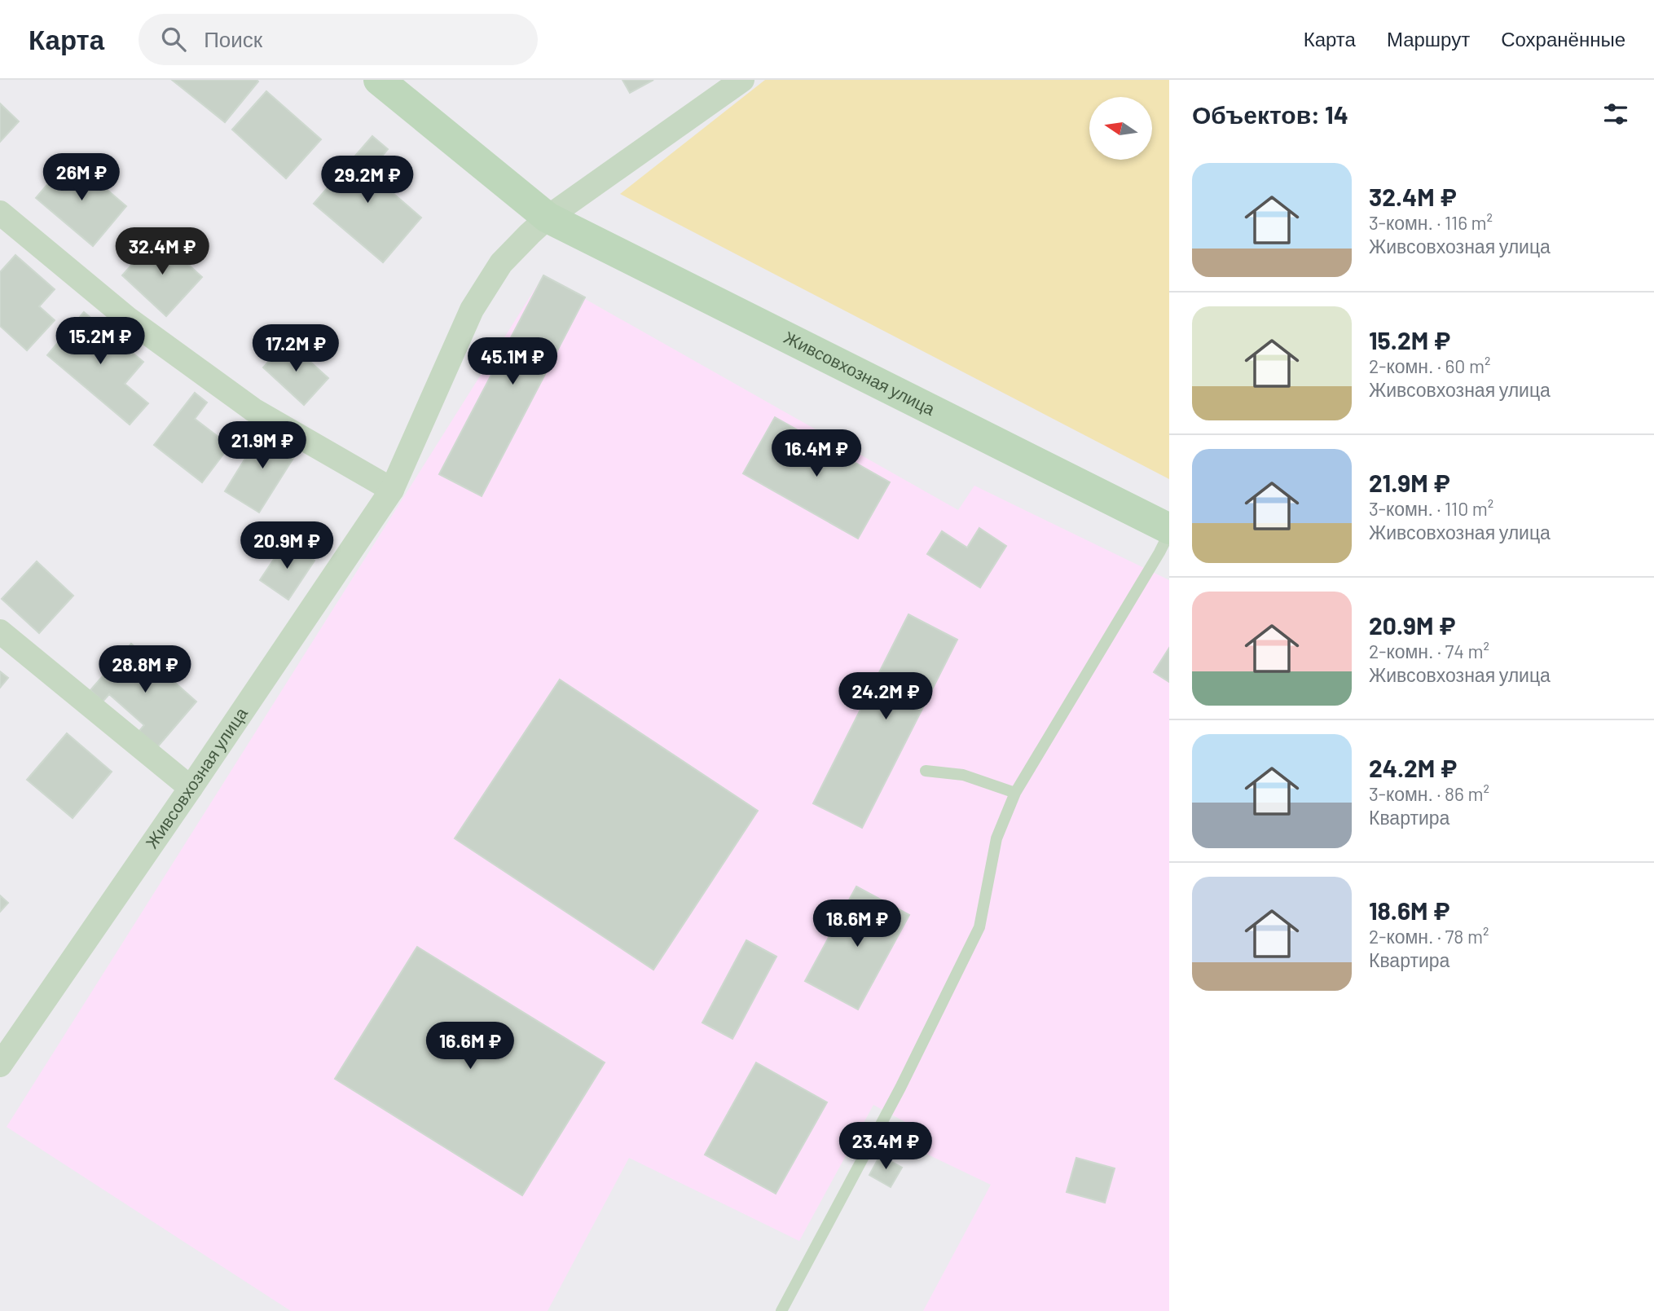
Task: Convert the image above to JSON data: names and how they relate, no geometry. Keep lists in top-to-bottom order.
{
  "streets": {
    "street": ["Живсовхозная улица"]
  },
  "north": "left",
  "page": {
    "header": "Карта",
    "search": "Поиск",
    "nav": ["Карта", "Маршрут", "Сохранённые"],
    "heading": "Объектов: 14",
    "list": [
      {
        "name": "32.4M ₽",
        "note": "3-комн. · 116 m² · Живсовхозная улица"
      },
      {
        "name": "15.2M ₽",
        "note": "2-комн. · 60 m² · Живсовхозная улица"
      },
      {
        "name": "21.9M ₽",
        "note": "3-комн. · 110 m² · Живсовхозная улица"
      },
      {
        "name": "20.9M ₽",
        "note": "2-комн. · 74 m² · Живсовхозная улица"
      },
      {
        "name": "24.2M ₽",
        "note": "3-комн. · 86 m² · Квартира"
      },
      {
        "name": "18.6M ₽",
        "note": "2-комн. · 78 m² · Квартира"
      }
    ],
    "price": [
      "26M ₽",
      "29.2M ₽",
      "32.4M ₽",
      "15.2M ₽",
      "17.2M ₽",
      "45.1M ₽",
      "21.9M ₽",
      "16.4M ₽",
      "20.9M ₽",
      "28.8M ₽",
      "24.2M ₽",
      "18.6M ₽",
      "16.6M ₽",
      "23.4M ₽"
    ]
  }
}
